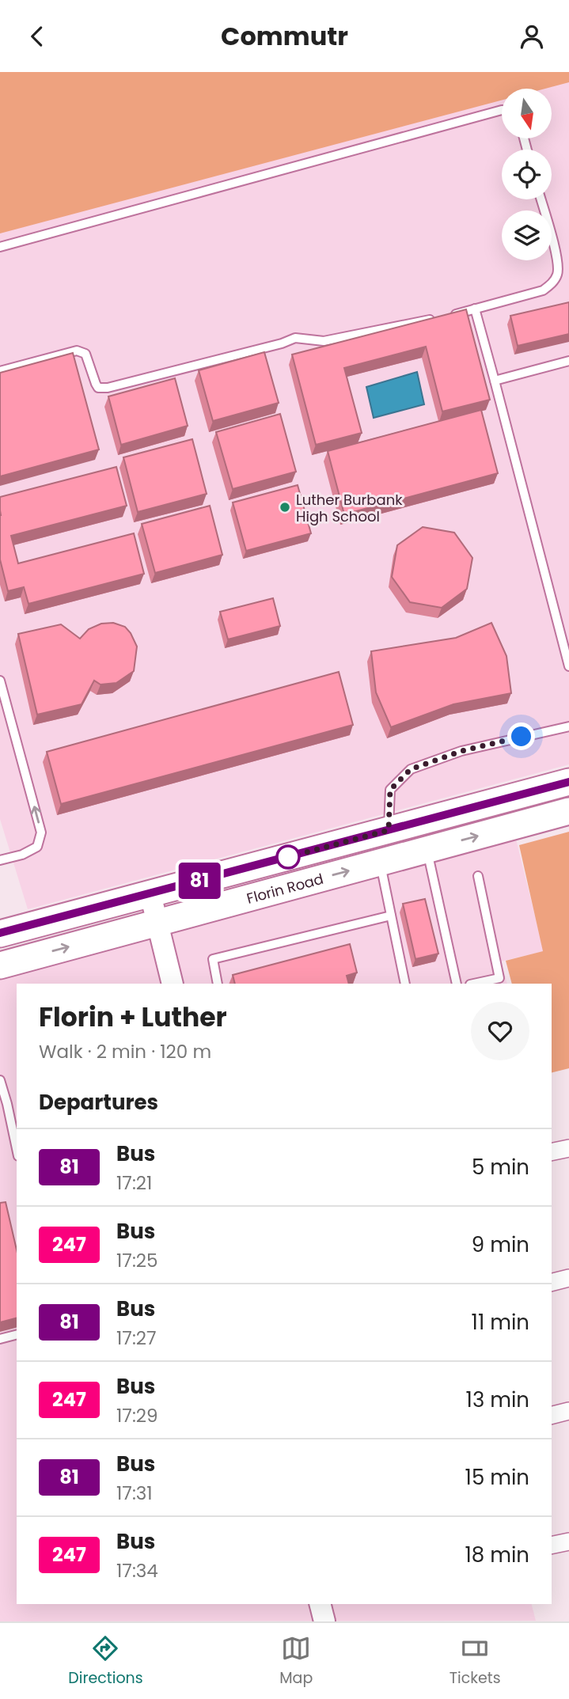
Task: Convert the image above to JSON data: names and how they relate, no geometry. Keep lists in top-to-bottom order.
{
  "streets": {
    "main road": ["Florin Road"]
  },
  "places": ["Luther Burbank High School"],
  "lines": ["bus line 81"],
  "north": "bottom",
  "page": {
    "header": "Commutr",
    "on_map": "81",
    "heading": [
      ["Florin + Luther", "Walk · 2 min · 120 m"],
      "Departures"
    ],
    "list": [
      {
        "mark": "81",
        "name": "Bus",
        "note": "17:21",
        "value": "5 min"
      },
      {
        "mark": "247",
        "name": "Bus",
        "note": "17:25",
        "value": "9 min"
      },
      {
        "mark": "81",
        "name": "Bus",
        "note": "17:27",
        "value": "11 min"
      },
      {
        "mark": "247",
        "name": "Bus",
        "note": "17:29",
        "value": "13 min"
      },
      {
        "mark": "81",
        "name": "Bus",
        "note": "17:31",
        "value": "15 min"
      },
      {
        "mark": "247",
        "name": "Bus",
        "note": "17:34",
        "value": "18 min"
      }
    ],
    "tabs": ["Directions", "Map", "Tickets"]
  }
}
